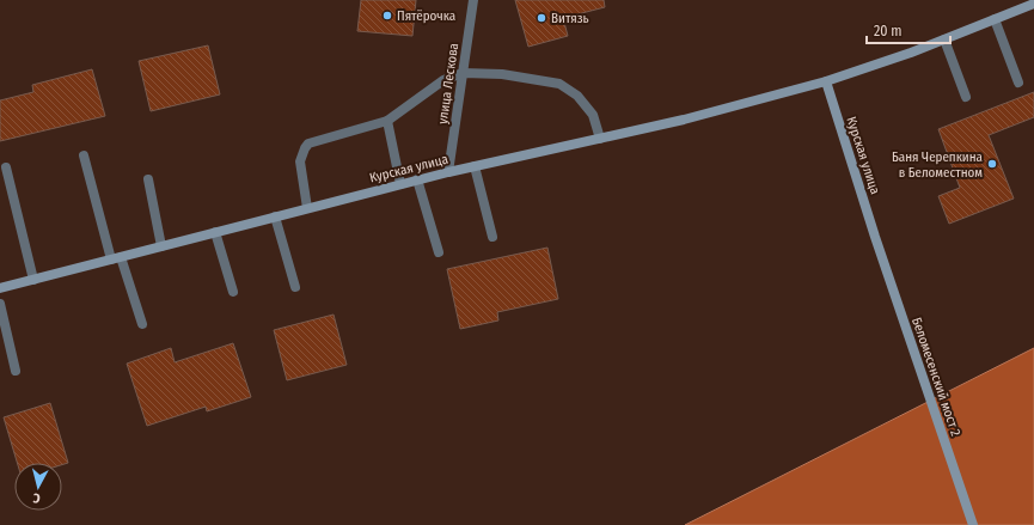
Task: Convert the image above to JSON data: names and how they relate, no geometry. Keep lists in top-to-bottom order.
{
  "streets": {
    "street": ["улица Лескова", "Курская улица", "Беломесенский мост 2"]
  },
  "crossings": [
    ["улица Лескова", "Курская улица"],
    ["Курская улица", "Беломесенский мост 2"]
  ],
  "places": ["Пятёрочка", "Витязь", "Баня Черепкина в Беломестном"],
  "scale_bar": "20 m",
  "north": "bottom"
}
